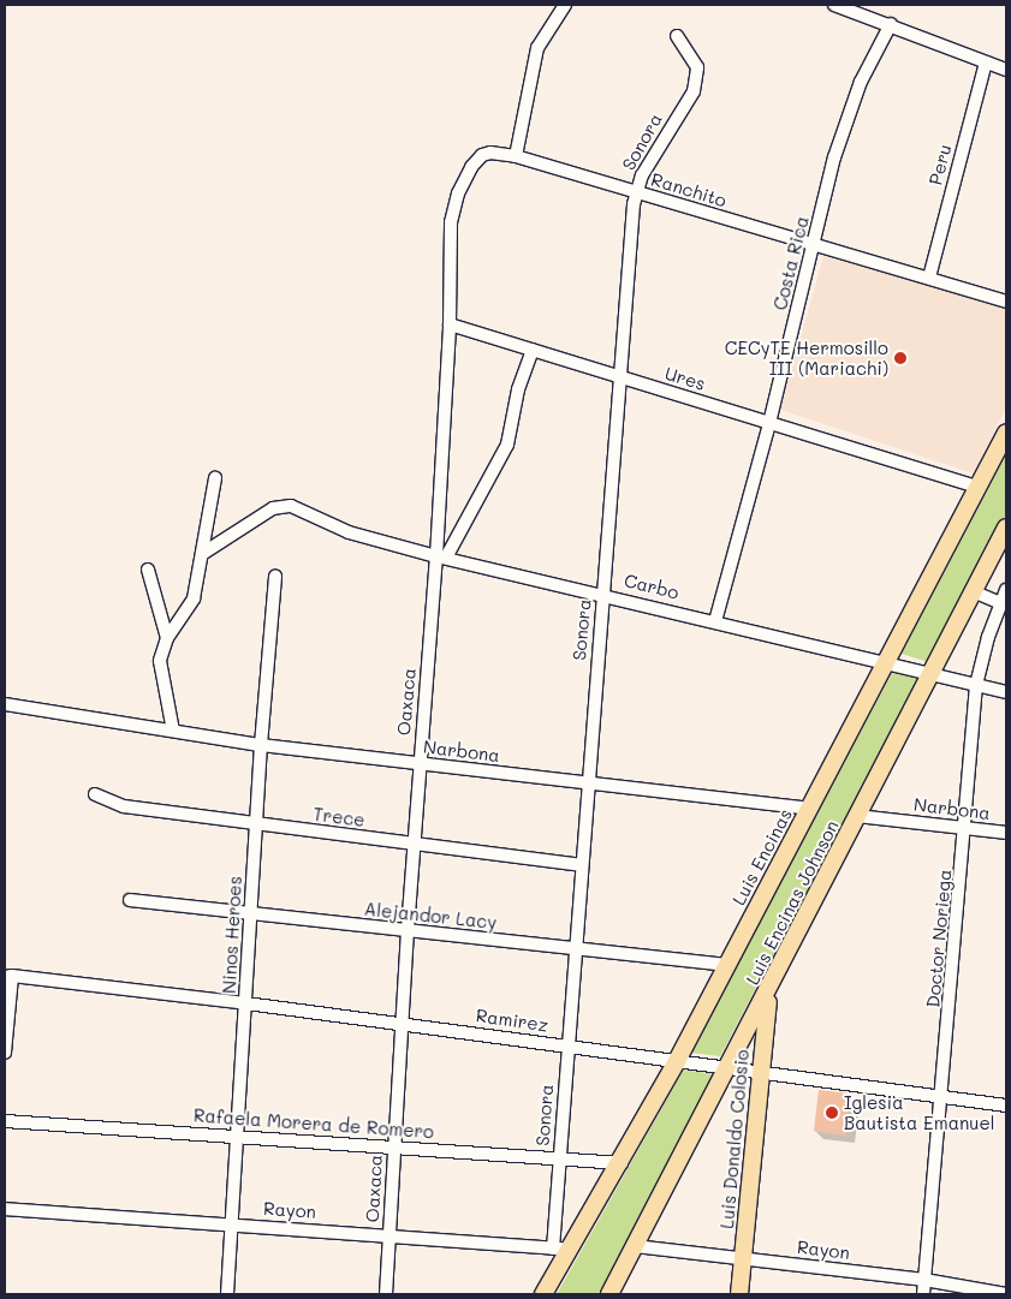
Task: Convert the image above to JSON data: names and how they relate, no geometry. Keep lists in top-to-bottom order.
{
  "streets": {
    "main road": ["Luis Encinas", "Luis Encinas Johnson", "Luis Donaldo Colosio"],
    "street": [
      "Sonora",
      "Peru",
      "Ranchito",
      "Costa Rica",
      "Ures",
      "Carbo",
      "Oaxaca",
      "Narbona",
      "Trece",
      "Alejandor Lacy",
      "Ninos Heroes",
      "Doctor Noriega",
      "Ramirez",
      "Rafaela Morera de Romero",
      "Rayon"
    ]
  },
  "crossings": [
    ["Sonora", "Ranchito"],
    ["Sonora", "Ures"],
    ["Sonora", "Carbo"],
    ["Sonora", "Narbona"],
    ["Sonora", "Trece"],
    ["Sonora", "Alejandor Lacy"],
    ["Sonora", "Ramirez"],
    ["Sonora", "Rafaela Morera de Romero"],
    ["Sonora", "Rayon"],
    ["Peru", "Ranchito"],
    ["Ranchito", "Costa Rica"],
    ["Ranchito", "Oaxaca"],
    ["Costa Rica", "Ures"],
    ["Costa Rica", "Carbo"],
    ["Ures", "Oaxaca"],
    ["Ures", "Luis Encinas"],
    ["Carbo", "Oaxaca"],
    ["Carbo", "Luis Encinas"],
    ["Carbo", "Luis Encinas Johnson"],
    ["Carbo", "Doctor Noriega"],
    ["Oaxaca", "Narbona"],
    ["Oaxaca", "Trece"],
    ["Oaxaca", "Alejandor Lacy"],
    ["Oaxaca", "Ramirez"],
    ["Oaxaca", "Rafaela Morera de Romero"],
    ["Oaxaca", "Rayon"],
    ["Narbona", "Luis Encinas"],
    ["Narbona", "Luis Encinas Johnson"],
    ["Narbona", "Ninos Heroes"],
    ["Narbona", "Doctor Noriega"],
    ["Trece", "Ninos Heroes"],
    ["Luis Encinas", "Alejandor Lacy"],
    ["Luis Encinas", "Ramirez"],
    ["Luis Encinas", "Rafaela Morera de Romero"],
    ["Luis Encinas", "Rayon"],
    ["Luis Encinas Johnson", "Ramirez"],
    ["Luis Encinas Johnson", "Luis Donaldo Colosio"],
    ["Luis Encinas Johnson", "Rayon"],
    ["Alejandor Lacy", "Ninos Heroes"],
    ["Ninos Heroes", "Ramirez"],
    ["Ninos Heroes", "Rafaela Morera de Romero"],
    ["Ninos Heroes", "Rayon"],
    ["Doctor Noriega", "Ramirez"],
    ["Doctor Noriega", "Rayon"],
    ["Ramirez", "Luis Donaldo Colosio"],
    ["Luis Donaldo Colosio", "Rayon"]
  ],
  "places": ["CECyTE Hermosillo III (Mariachi)", "Iglesia Bautista Emanuel"]
}
